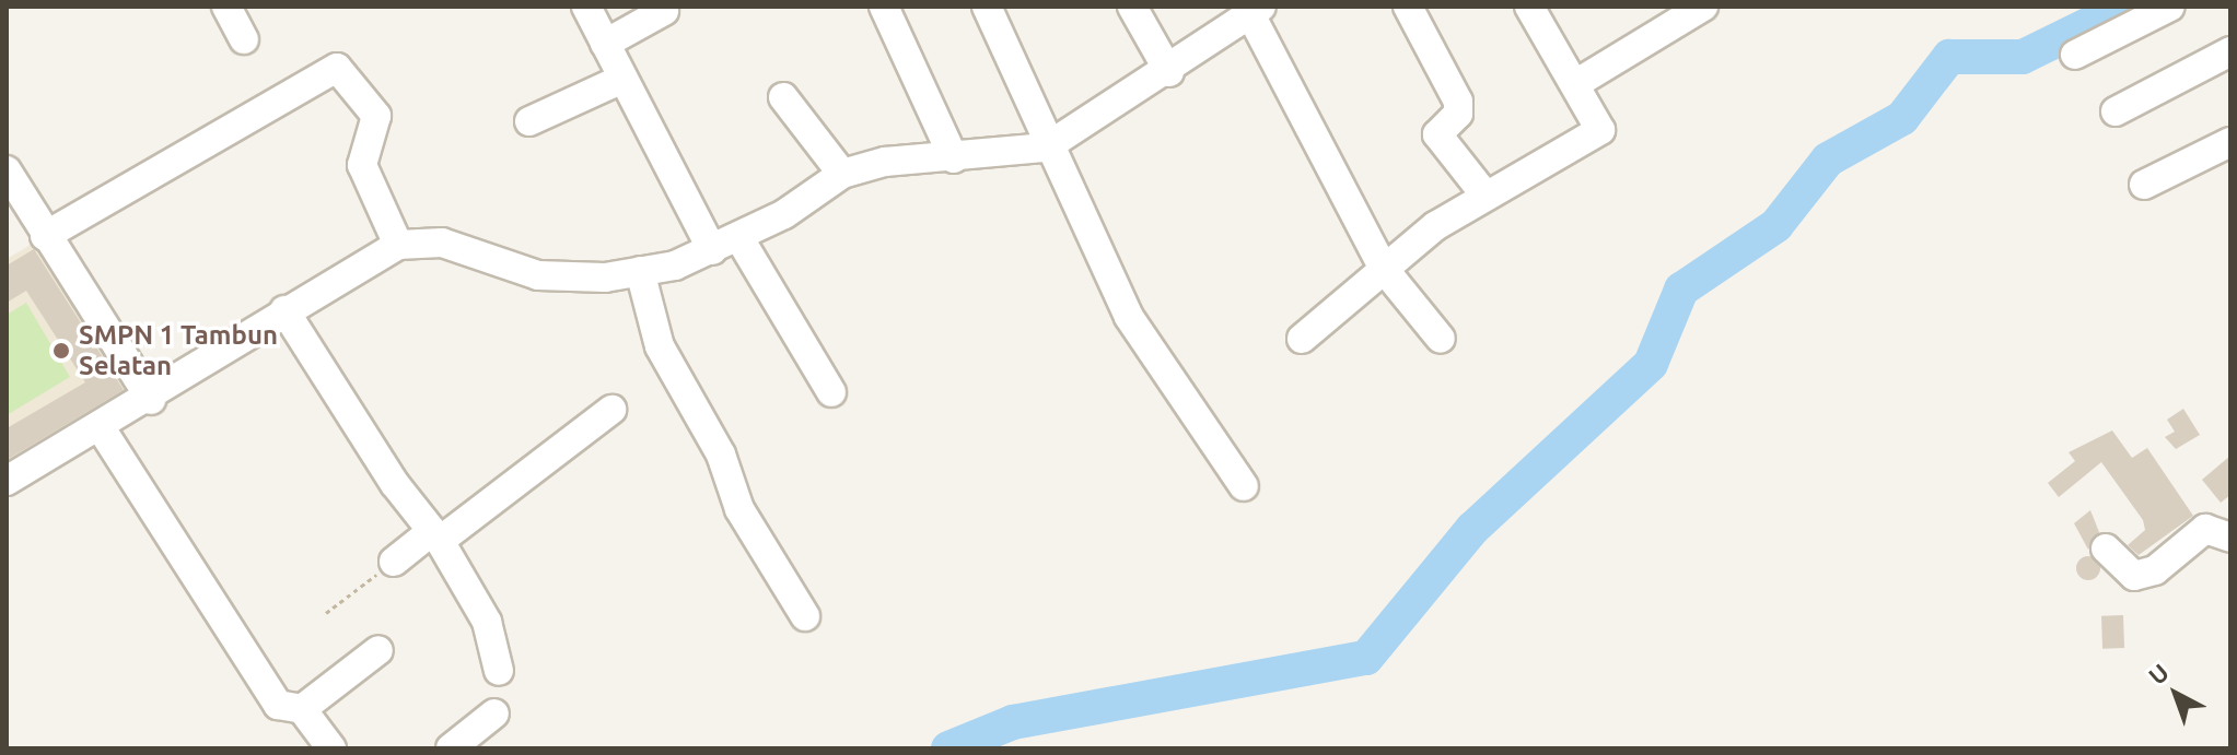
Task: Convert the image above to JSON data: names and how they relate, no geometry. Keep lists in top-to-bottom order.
{
  "places": ["SMPN 1 Tambun Selatan"],
  "north": "top left"
}
